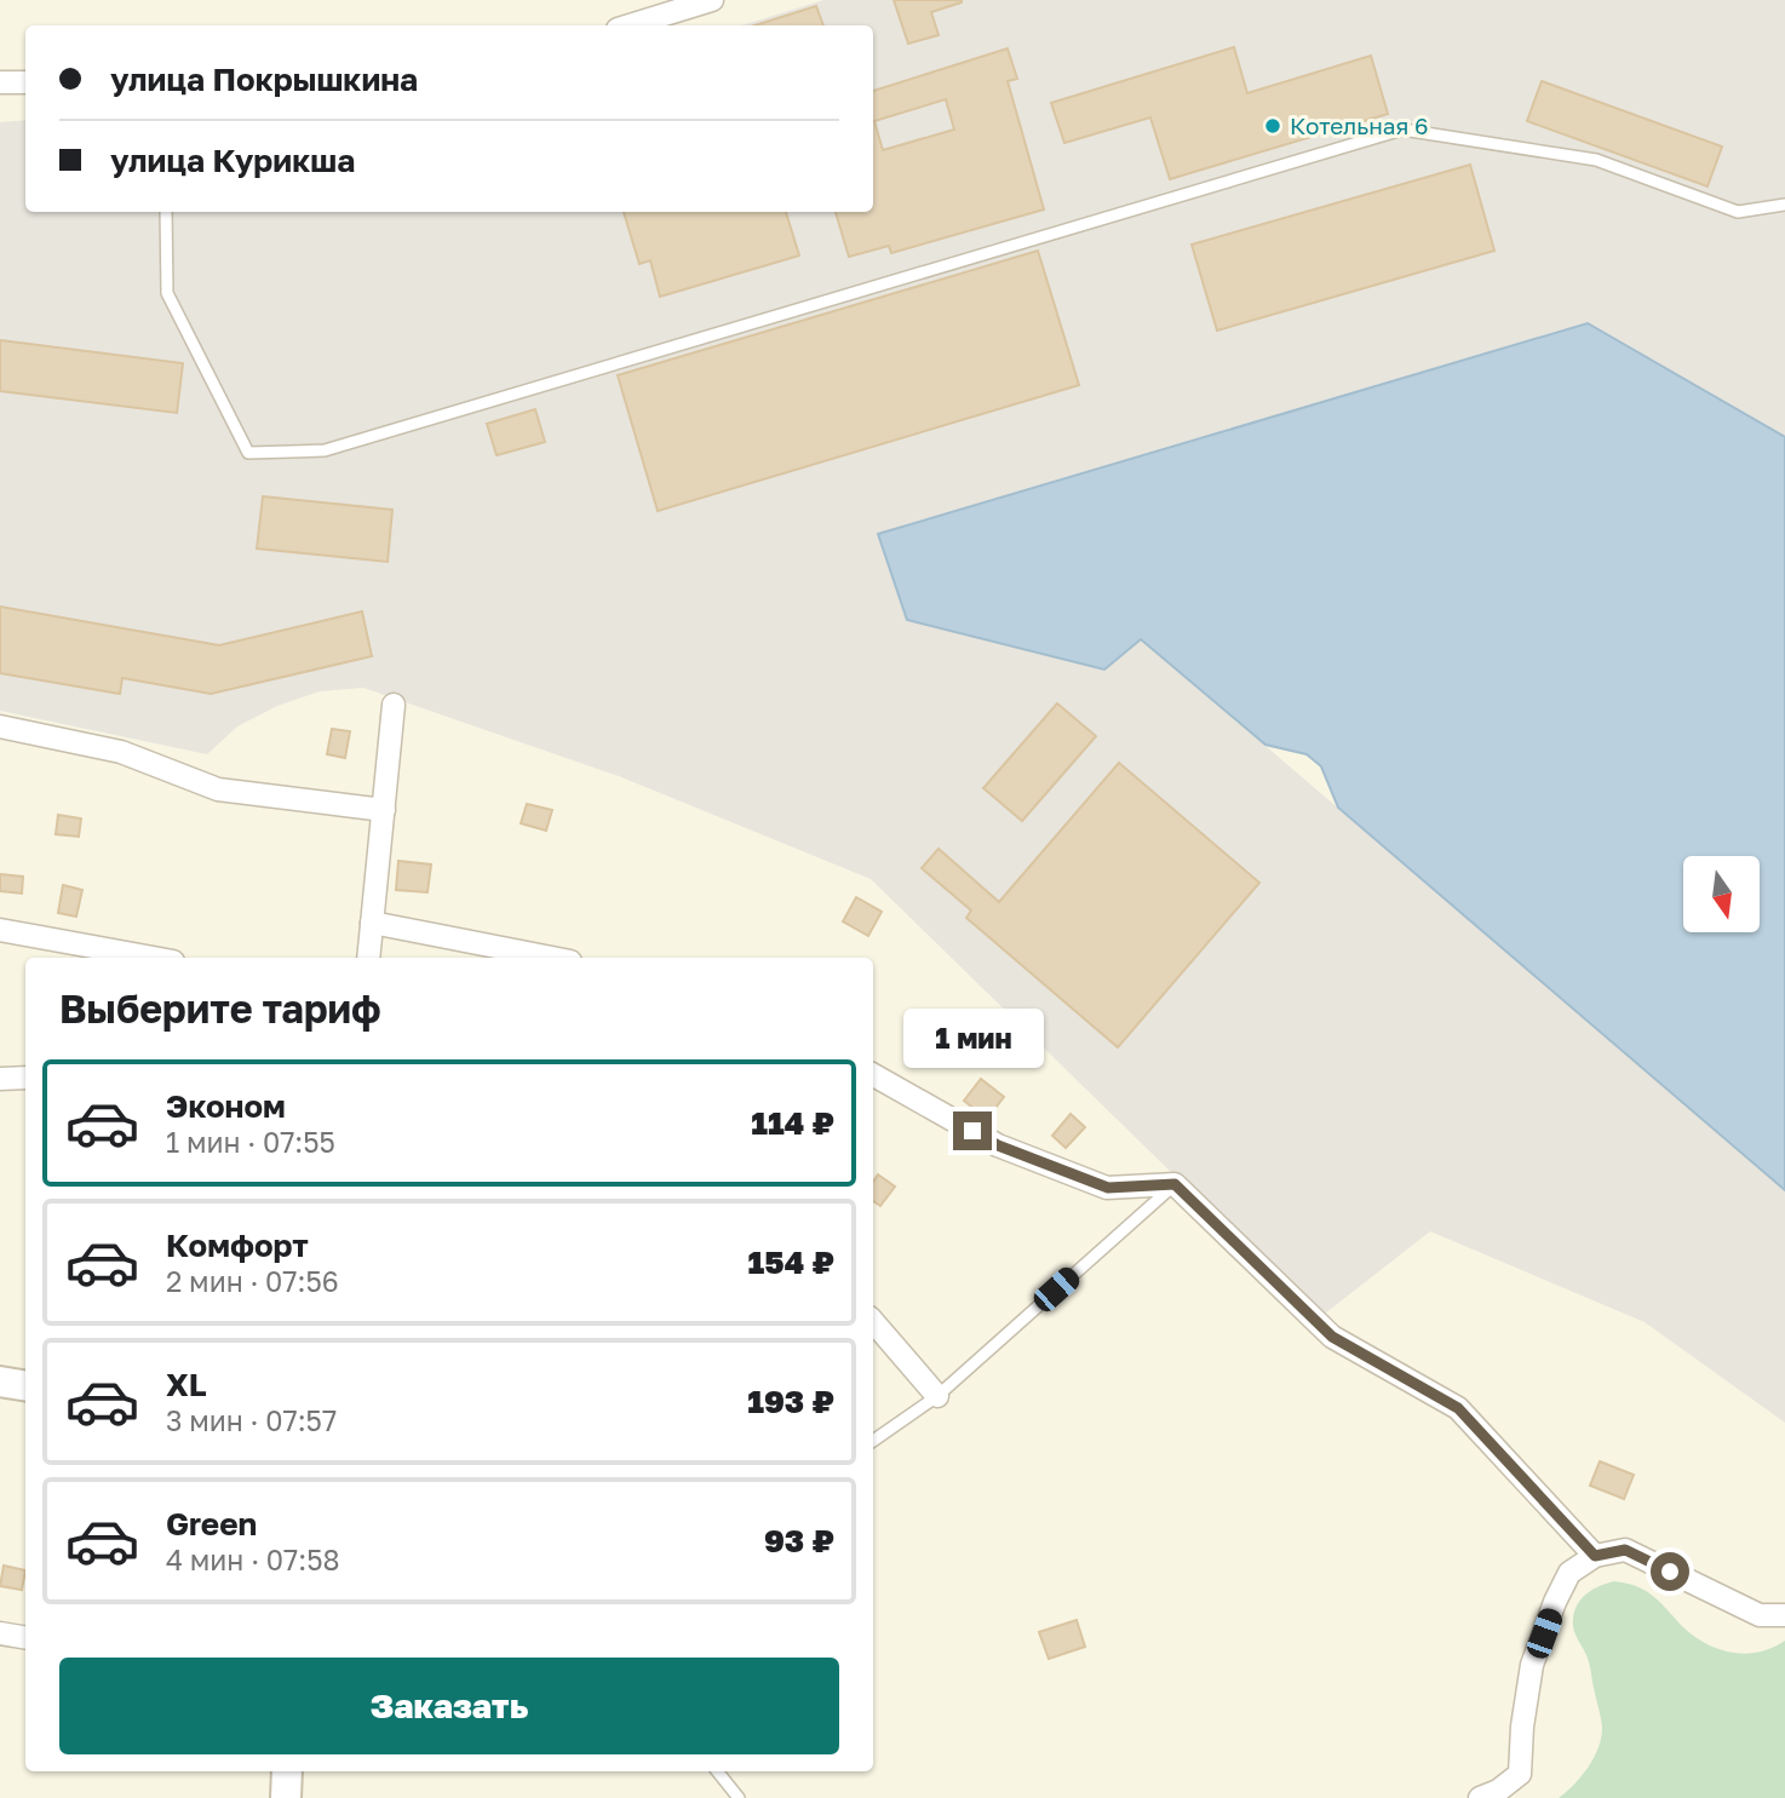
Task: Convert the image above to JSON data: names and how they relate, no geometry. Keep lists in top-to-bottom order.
{
  "places": ["Котельная 6"],
  "north": "bottom",
  "page": {
    "banner": ["улица Покрышкина", "улица Курикша"],
    "heading": "Выберите тариф",
    "bubble": "1 мин",
    "list": [
      {
        "name": "Эконом",
        "note": "1 мин · 07:55",
        "value": "114 ₽"
      },
      {
        "name": "Комфорт",
        "note": "2 мин · 07:56",
        "value": "154 ₽"
      },
      {
        "name": "XL",
        "note": "3 мин · 07:57",
        "value": "193 ₽"
      },
      {
        "name": "Green",
        "note": "4 мин · 07:58",
        "value": "93 ₽"
      }
    ],
    "buttons": "Заказать"
  }
}
